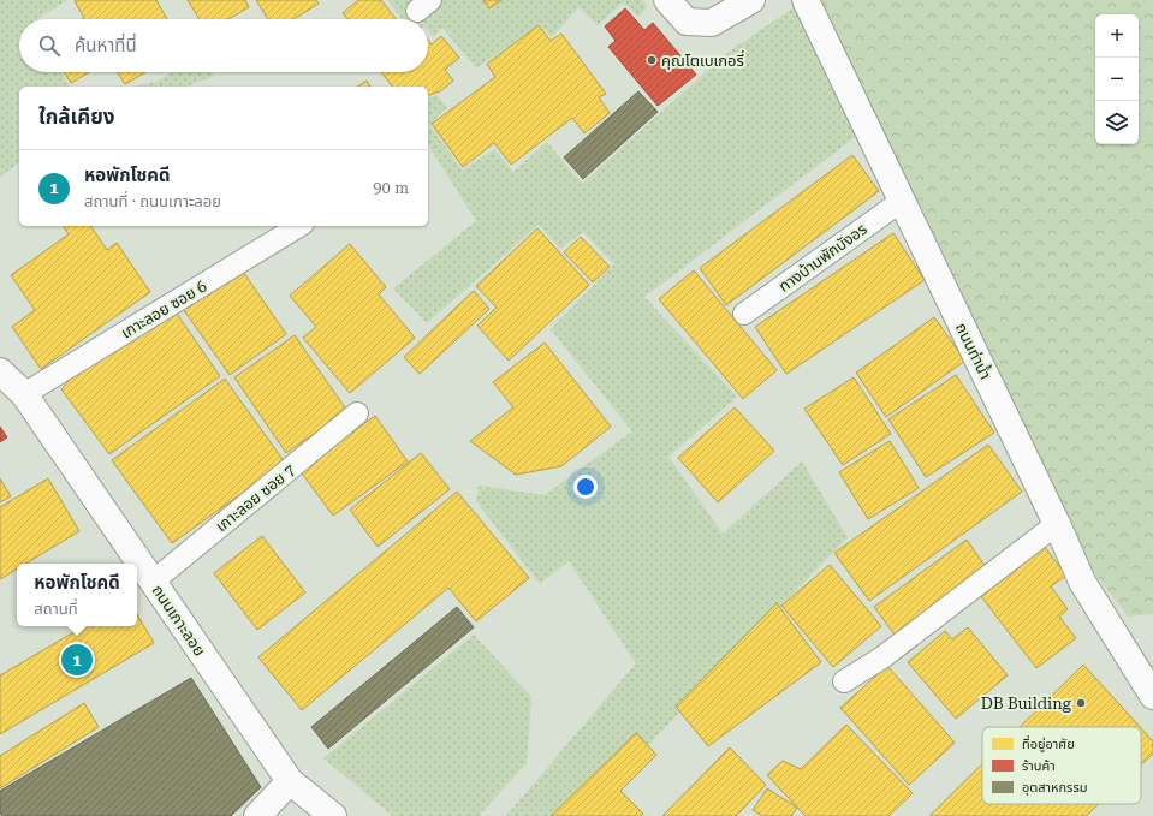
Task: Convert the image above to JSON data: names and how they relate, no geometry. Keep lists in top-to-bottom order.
{
  "streets": {
    "street": ["ถนนท่าน้ำ", "ถนนเกาะลอย"],
    "lane": ["ทางบ้านพักบังอร", "เกาะลอย ซอย 6", "เกาะลอย ซอย 7"]
  },
  "crossings": [
    ["ทางบ้านพักบังอร", "ถนนท่าน้ำ"],
    ["เกาะลอย ซอย 6", "ถนนเกาะลอย"],
    ["เกาะลอย ซอย 7", "ถนนเกาะลอย"]
  ],
  "places": ["คุณโตเบเกอรี่", "DB Building"],
  "legend": ["ที่อยู่อาศัย", "ร้านค้า", "อุตสาหกรรม"],
  "page": {
    "map_buttons": ["+", "−"],
    "search": "ค้นหาที่นี่",
    "heading": "ใกล้เคียง",
    "list": [
      {
        "mark": "1",
        "name": "หอพักโชคดี",
        "note": "สถานที่ · ถนนเกาะลอย",
        "value": "90 m"
      }
    ],
    "popup": ["หอพักโชคดี", "สถานที่"],
    "pins": "1"
  }
}
